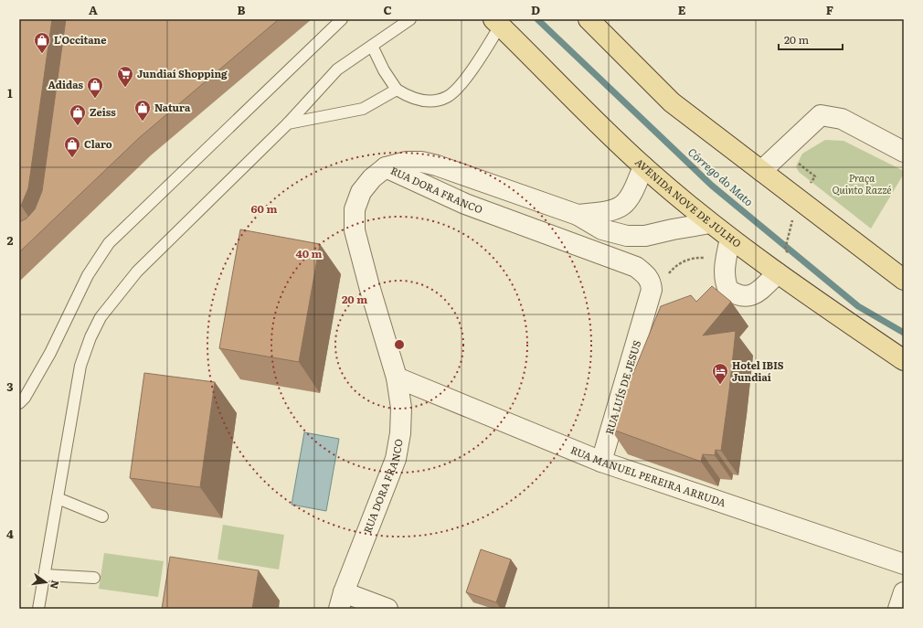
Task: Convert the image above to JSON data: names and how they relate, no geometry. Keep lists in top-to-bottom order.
{
  "streets": {
    "main road": ["AVENIDA NOVE DE JULHO"],
    "street": ["RUA DORA FRANCO", "RUA LUÍS DE JESUS", "RUA MANUEL PEREIRA ARRUDA"]
  },
  "crossings": [
    ["RUA DORA FRANCO", "RUA LUÍS DE JESUS"],
    ["RUA DORA FRANCO", "RUA MANUEL PEREIRA ARRUDA"],
    ["RUA LUÍS DE JESUS", "RUA MANUEL PEREIRA ARRUDA"]
  ],
  "water": ["Córrego do Mato"],
  "parks": ["Praça Quinto Razzé"],
  "places": {
    "shop": [
      "L'Occitane",
      "Adidas",
      "Natura",
      "Zeiss",
      "Claro"
    ],
    "supermarket": ["Jundiaí Shopping"],
    "hotel": ["Hotel IBIS Jundiaí"]
  },
  "scale_bar": "20 m",
  "north": "right",
  "grid": {
    "columns": [
      "A",
      "B",
      "C",
      "D",
      "E",
      "F"
    ],
    "rows": [
      "1",
      "2",
      "3",
      "4"
    ]
  },
  "rings": ["60 m", "40 m", "20 m"]
}
